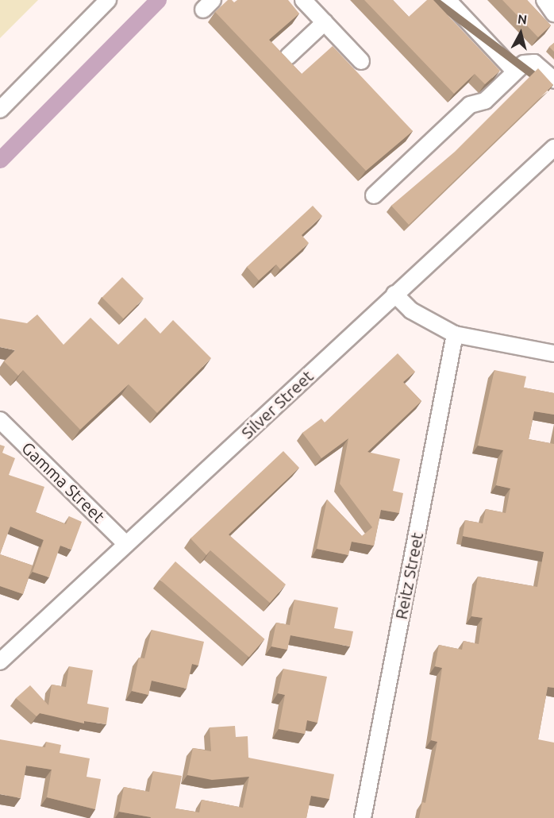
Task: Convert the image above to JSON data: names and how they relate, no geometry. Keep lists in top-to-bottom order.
{
  "streets": {
    "street": ["Silver Street", "Gamma Street", "Reitz Street"]
  },
  "crossings": [
    ["Silver Street", "Gamma Street"]
  ],
  "north": "top"
}
